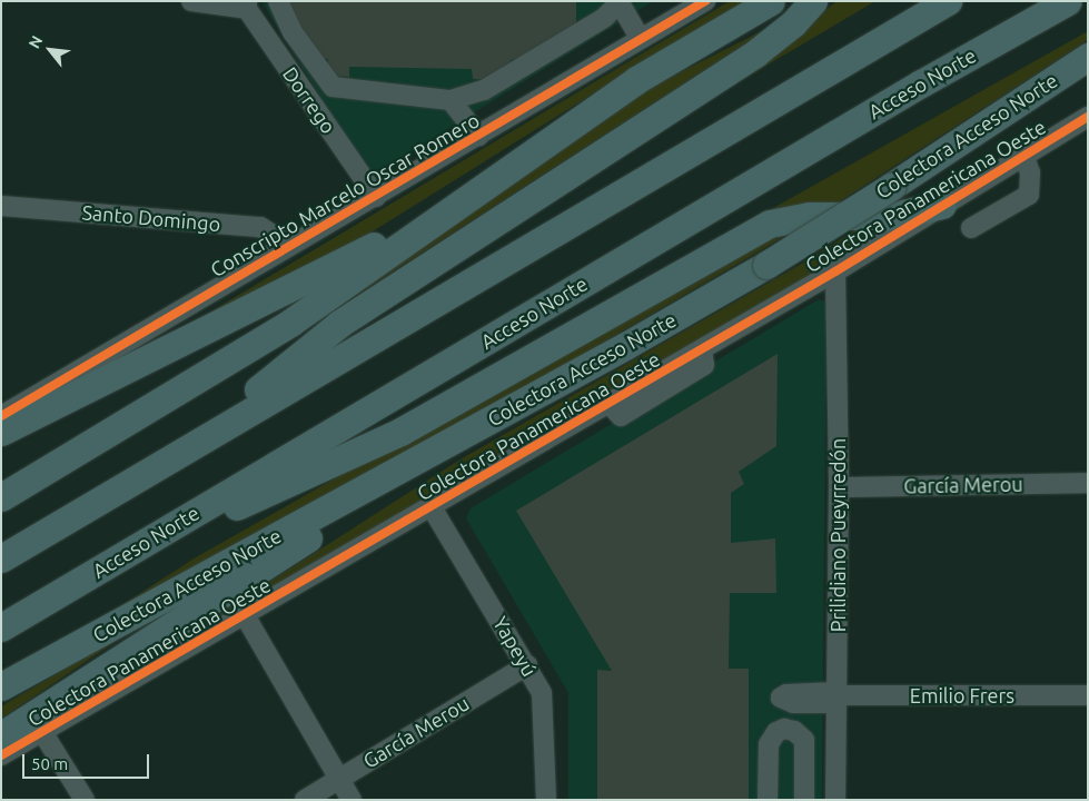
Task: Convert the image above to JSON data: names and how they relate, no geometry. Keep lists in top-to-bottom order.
{
  "streets": {
    "highway": ["Acceso Norte", "Colectora Acceso Norte"],
    "street": [
      "Dorrego",
      "Conscripto Marcelo Oscar Romero",
      "Colectora Panamericana Oeste",
      "Santo Domingo",
      "García Merou",
      "Prilidiano Pueyrredón",
      "Yapeyú",
      "Emilio Frers"
    ]
  },
  "crossings": [
    ["Dorrego", "Conscripto Marcelo Oscar Romero"],
    ["Conscripto Marcelo Oscar Romero", "Santo Domingo"],
    ["Colectora Panamericana Oeste", "Prilidiano Pueyrredón"],
    ["Colectora Panamericana Oeste", "Yapeyú"],
    ["García Merou", "Prilidiano Pueyrredón"],
    ["García Merou", "Yapeyú"],
    ["Prilidiano Pueyrredón", "Emilio Frers"]
  ],
  "scale_bar": "50 m",
  "north": "top left"
}
